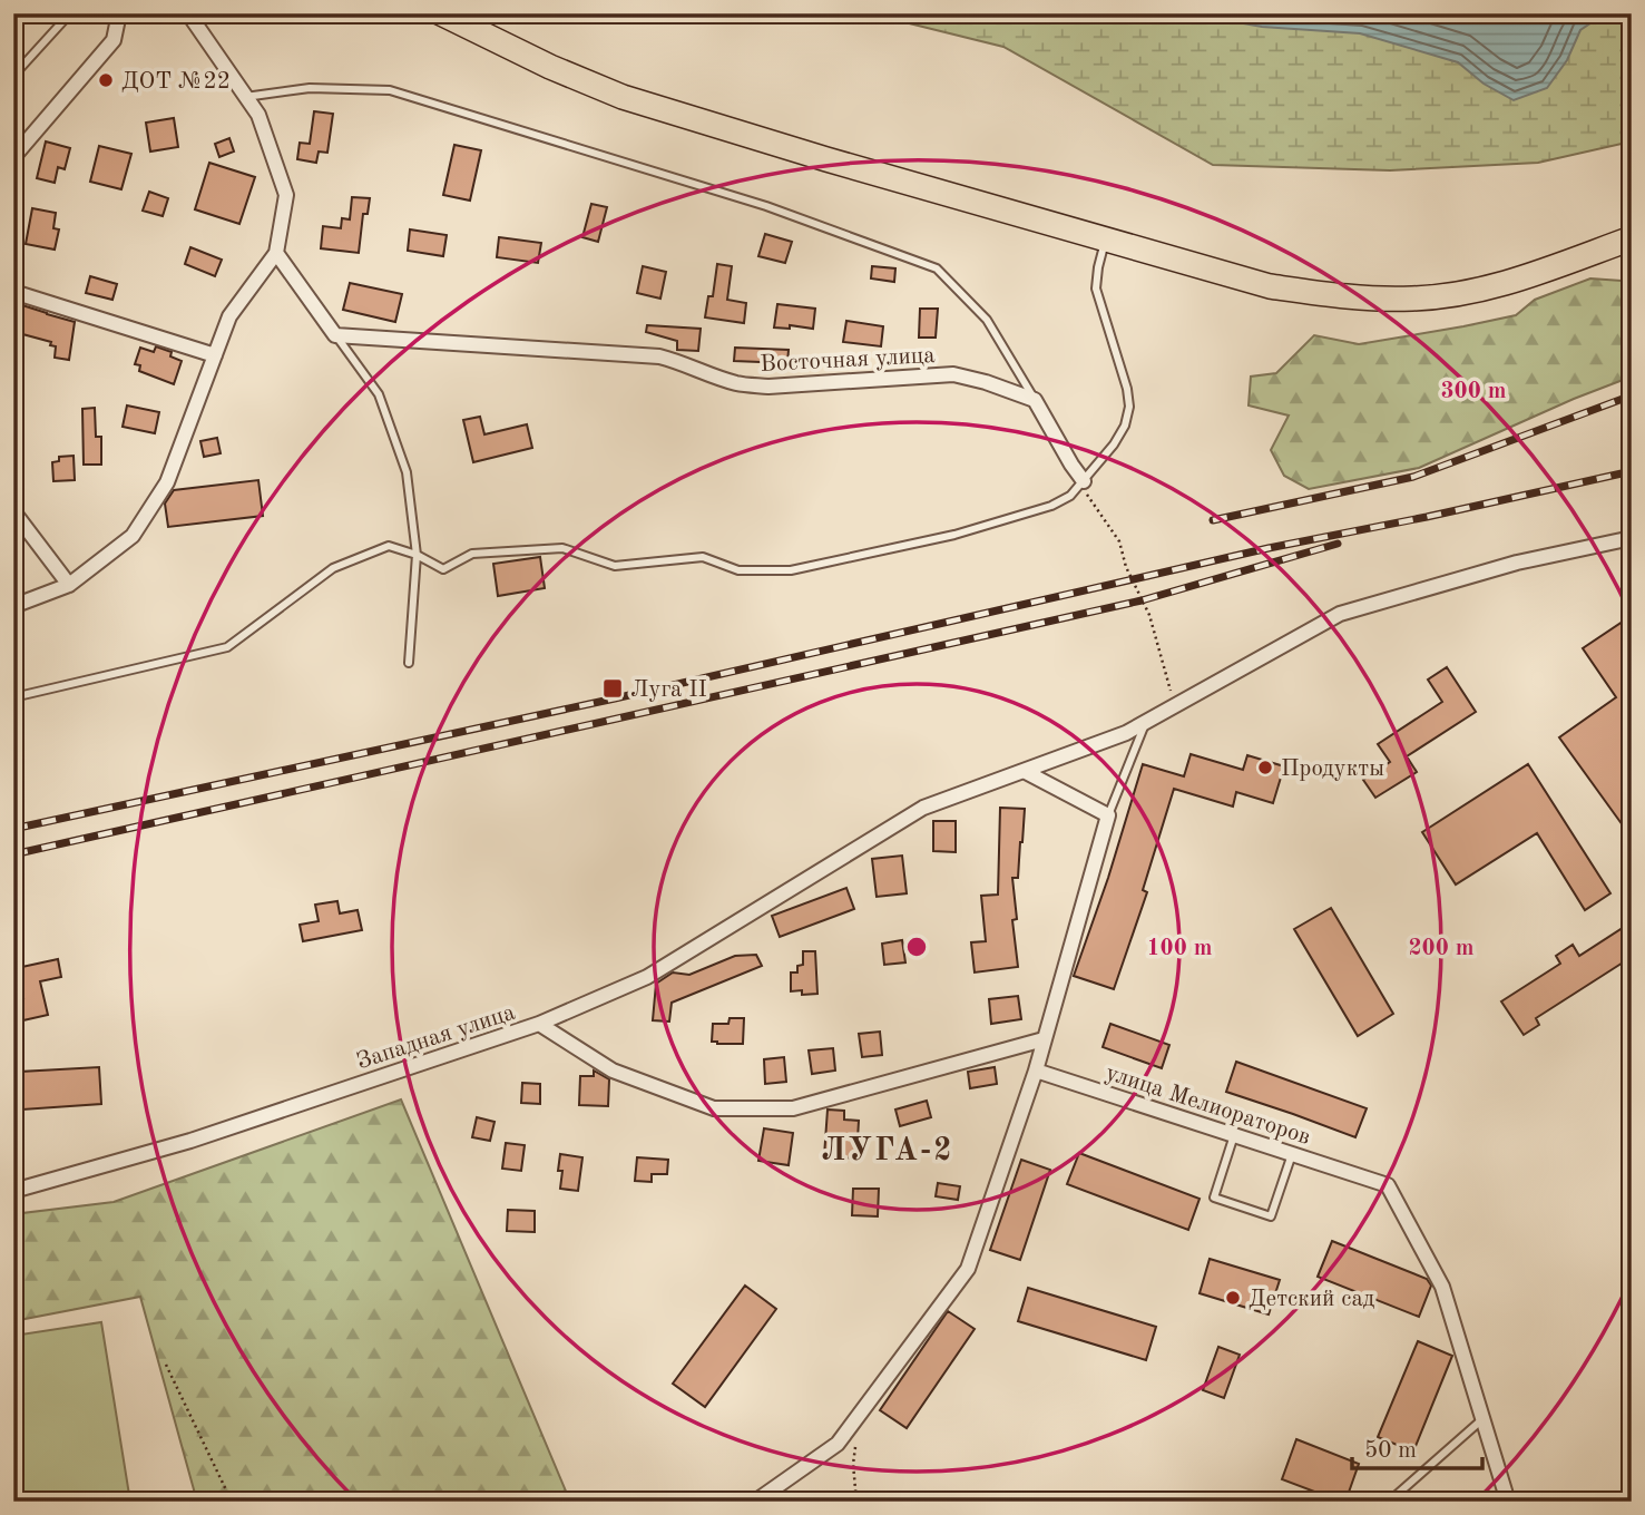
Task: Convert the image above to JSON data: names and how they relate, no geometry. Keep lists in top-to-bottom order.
{
  "streets": {
    "street": ["Восточная улица", "Западная улица", "улица Мелиораторов"]
  },
  "districts": ["ЛУГА-2"],
  "places": {
    "other": ["ДОТ №22", "Продукты", "Детский сад"],
    "transit": ["Луга II"]
  },
  "scale_bar": "50 m",
  "rings": ["300 m", "100 m", "200 m"]
}
